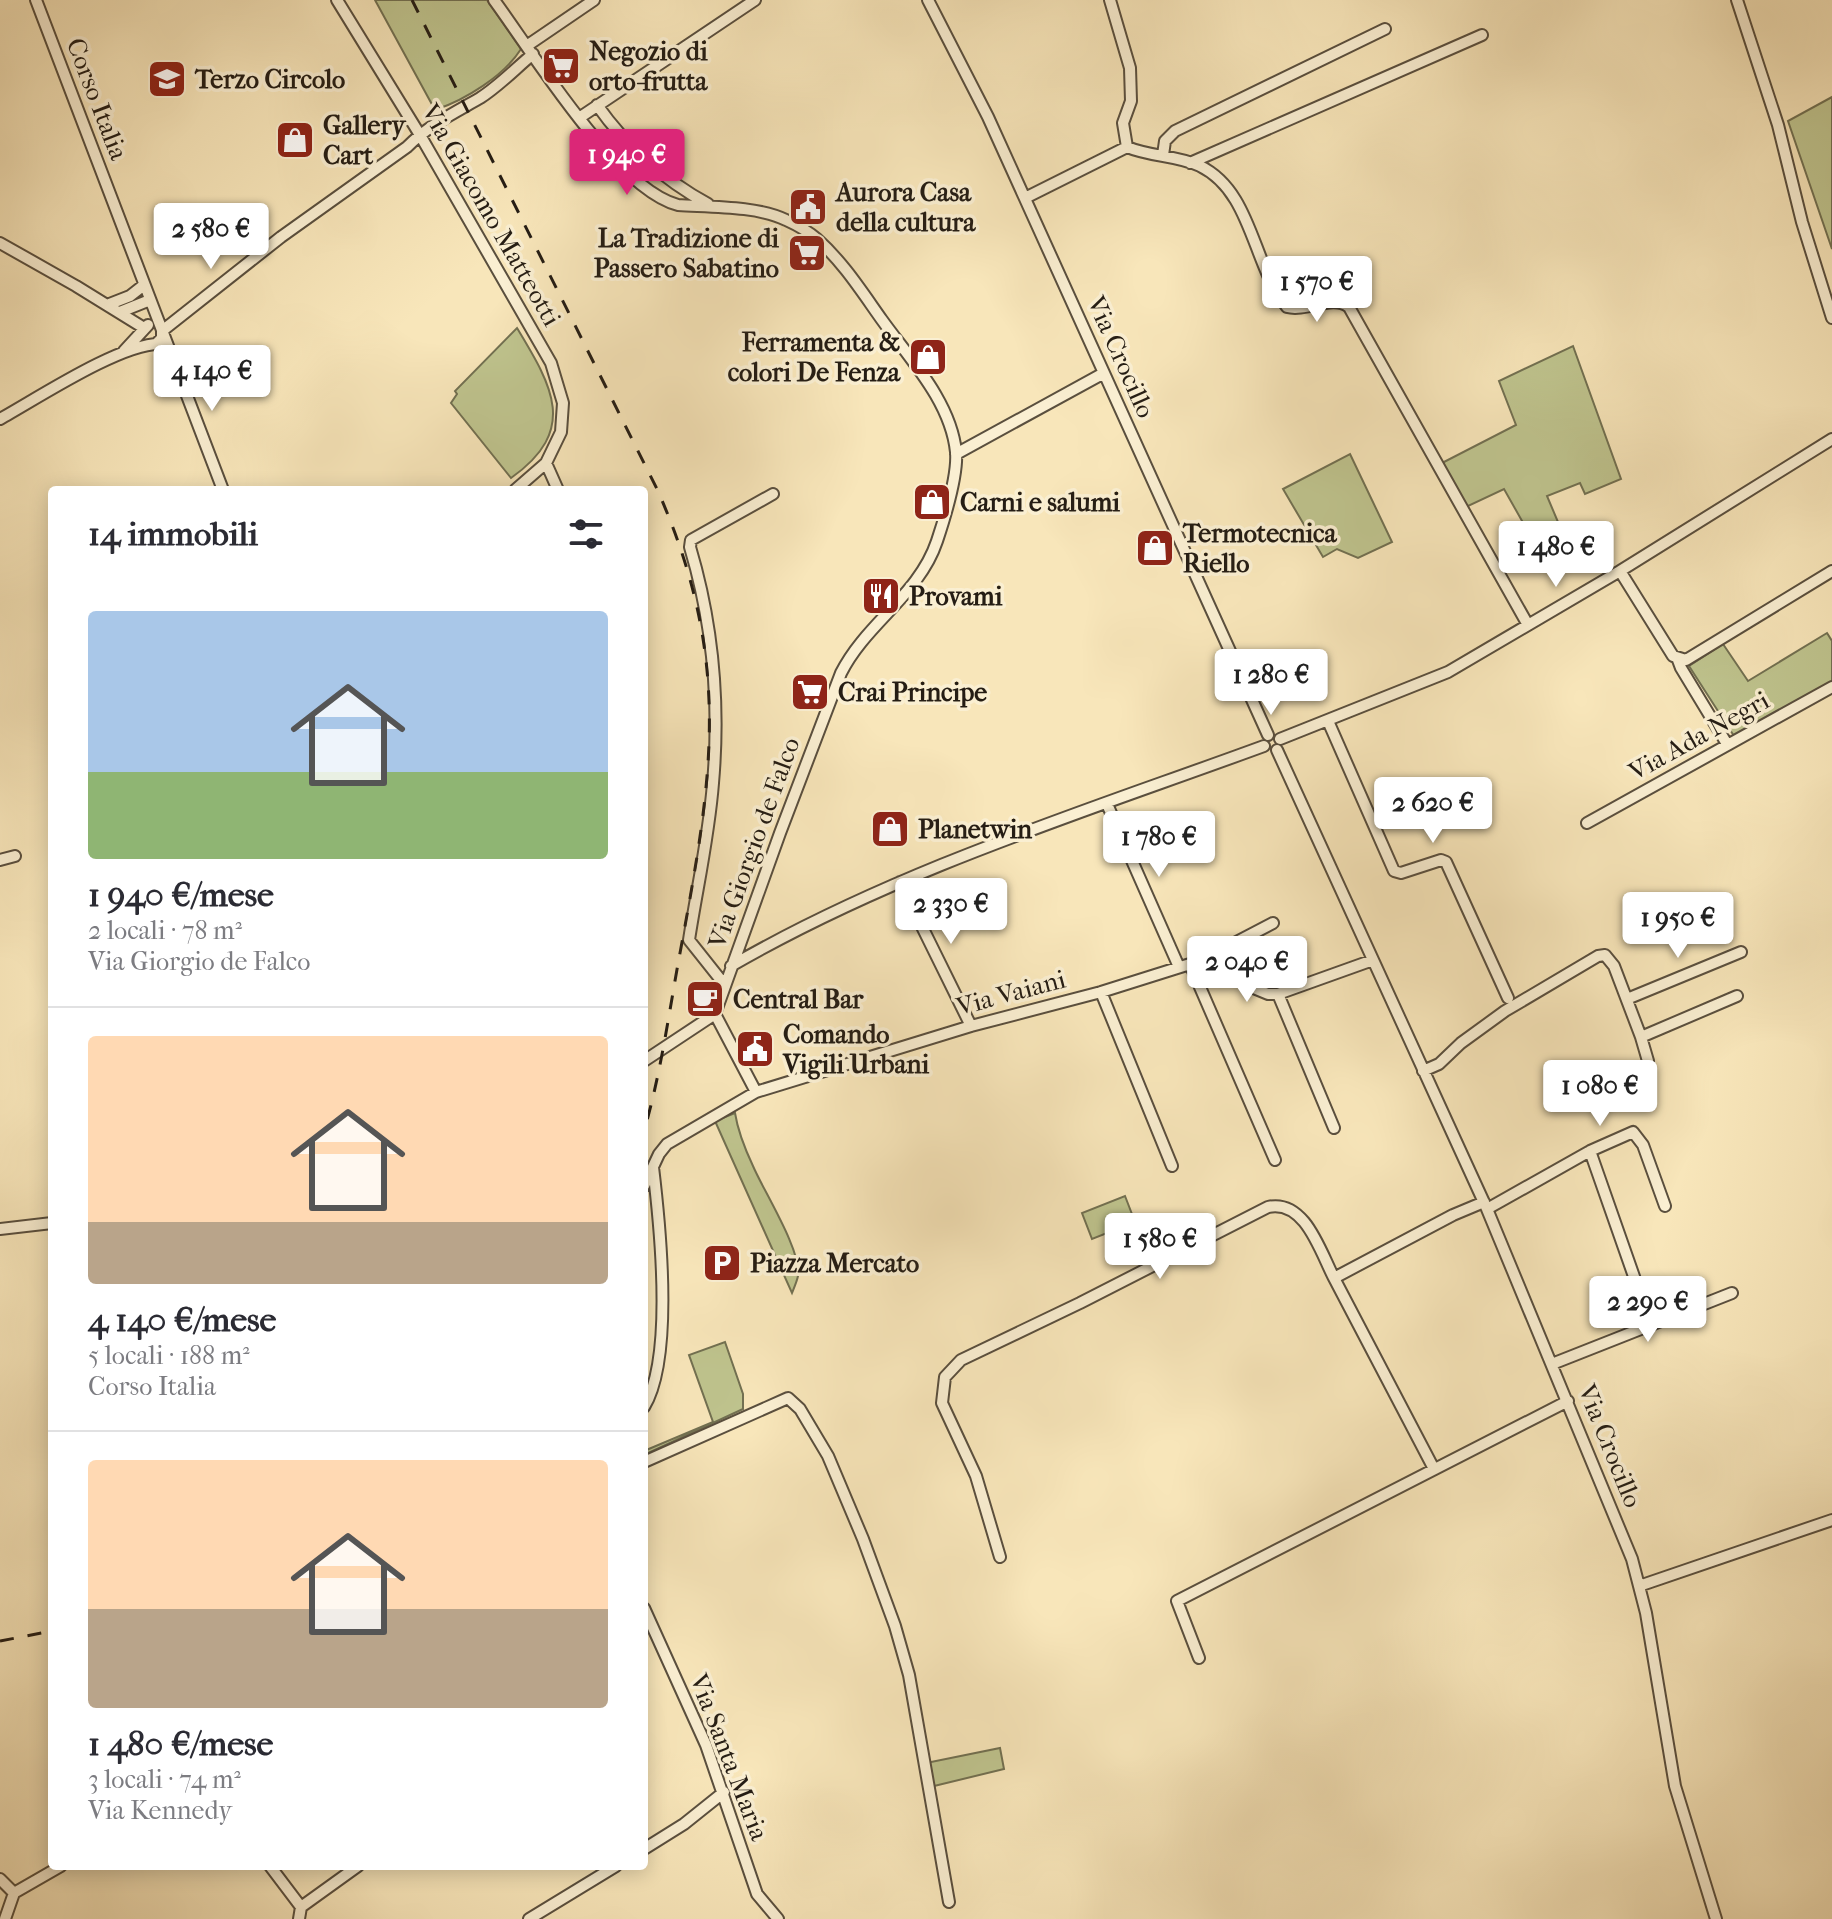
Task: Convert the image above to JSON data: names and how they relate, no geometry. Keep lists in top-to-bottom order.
{
  "streets": {
    "street": [
      "Corso Italia",
      "Via Giacomo Matteotti",
      "Via Crocillo",
      "Via Ada Negri",
      "Via Giorgio de Falco",
      "Via Vaiani",
      "Via Santa Maria"
    ]
  },
  "places": {
    "supermarket": ["Negozio di orto-frutta", "La Tradizione di Passero Sabatino", "Crai Principe"],
    "school or university": ["Terzo Circolo"],
    "shop": [
      "Gallery Cart",
      "Ferramenta & colori De Fenza",
      "Carni e salumi",
      "Termotecnica Riello",
      "Planetwin"
    ],
    "public building": ["Aurora Casa della cultura", "Comando Vigili Urbani"],
    "restaurant": ["Provami"],
    "cafe": ["Central Bar"],
    "parking": ["Piazza Mercato"]
  },
  "page": {
    "price": [
      "1 940 €",
      "2 580 €",
      "1 570 €",
      "4 140 €",
      "1 480 €",
      "1 280 €",
      "2 620 €",
      "1 780 €",
      "2 330 €",
      "1 950 €",
      "2 040 €",
      "1 080 €",
      "1 580 €",
      "2 290 €"
    ],
    "heading": "14 immobili",
    "list": [
      {
        "name": "1 940 €/mese",
        "note": "2 locali · 78 m² · Via Giorgio de Falco"
      },
      {
        "name": "4 140 €/mese",
        "note": "5 locali · 188 m² · Corso Italia"
      },
      {
        "name": "1 480 €/mese",
        "note": "3 locali · 74 m² · Via Kennedy"
      }
    ]
  }
}
